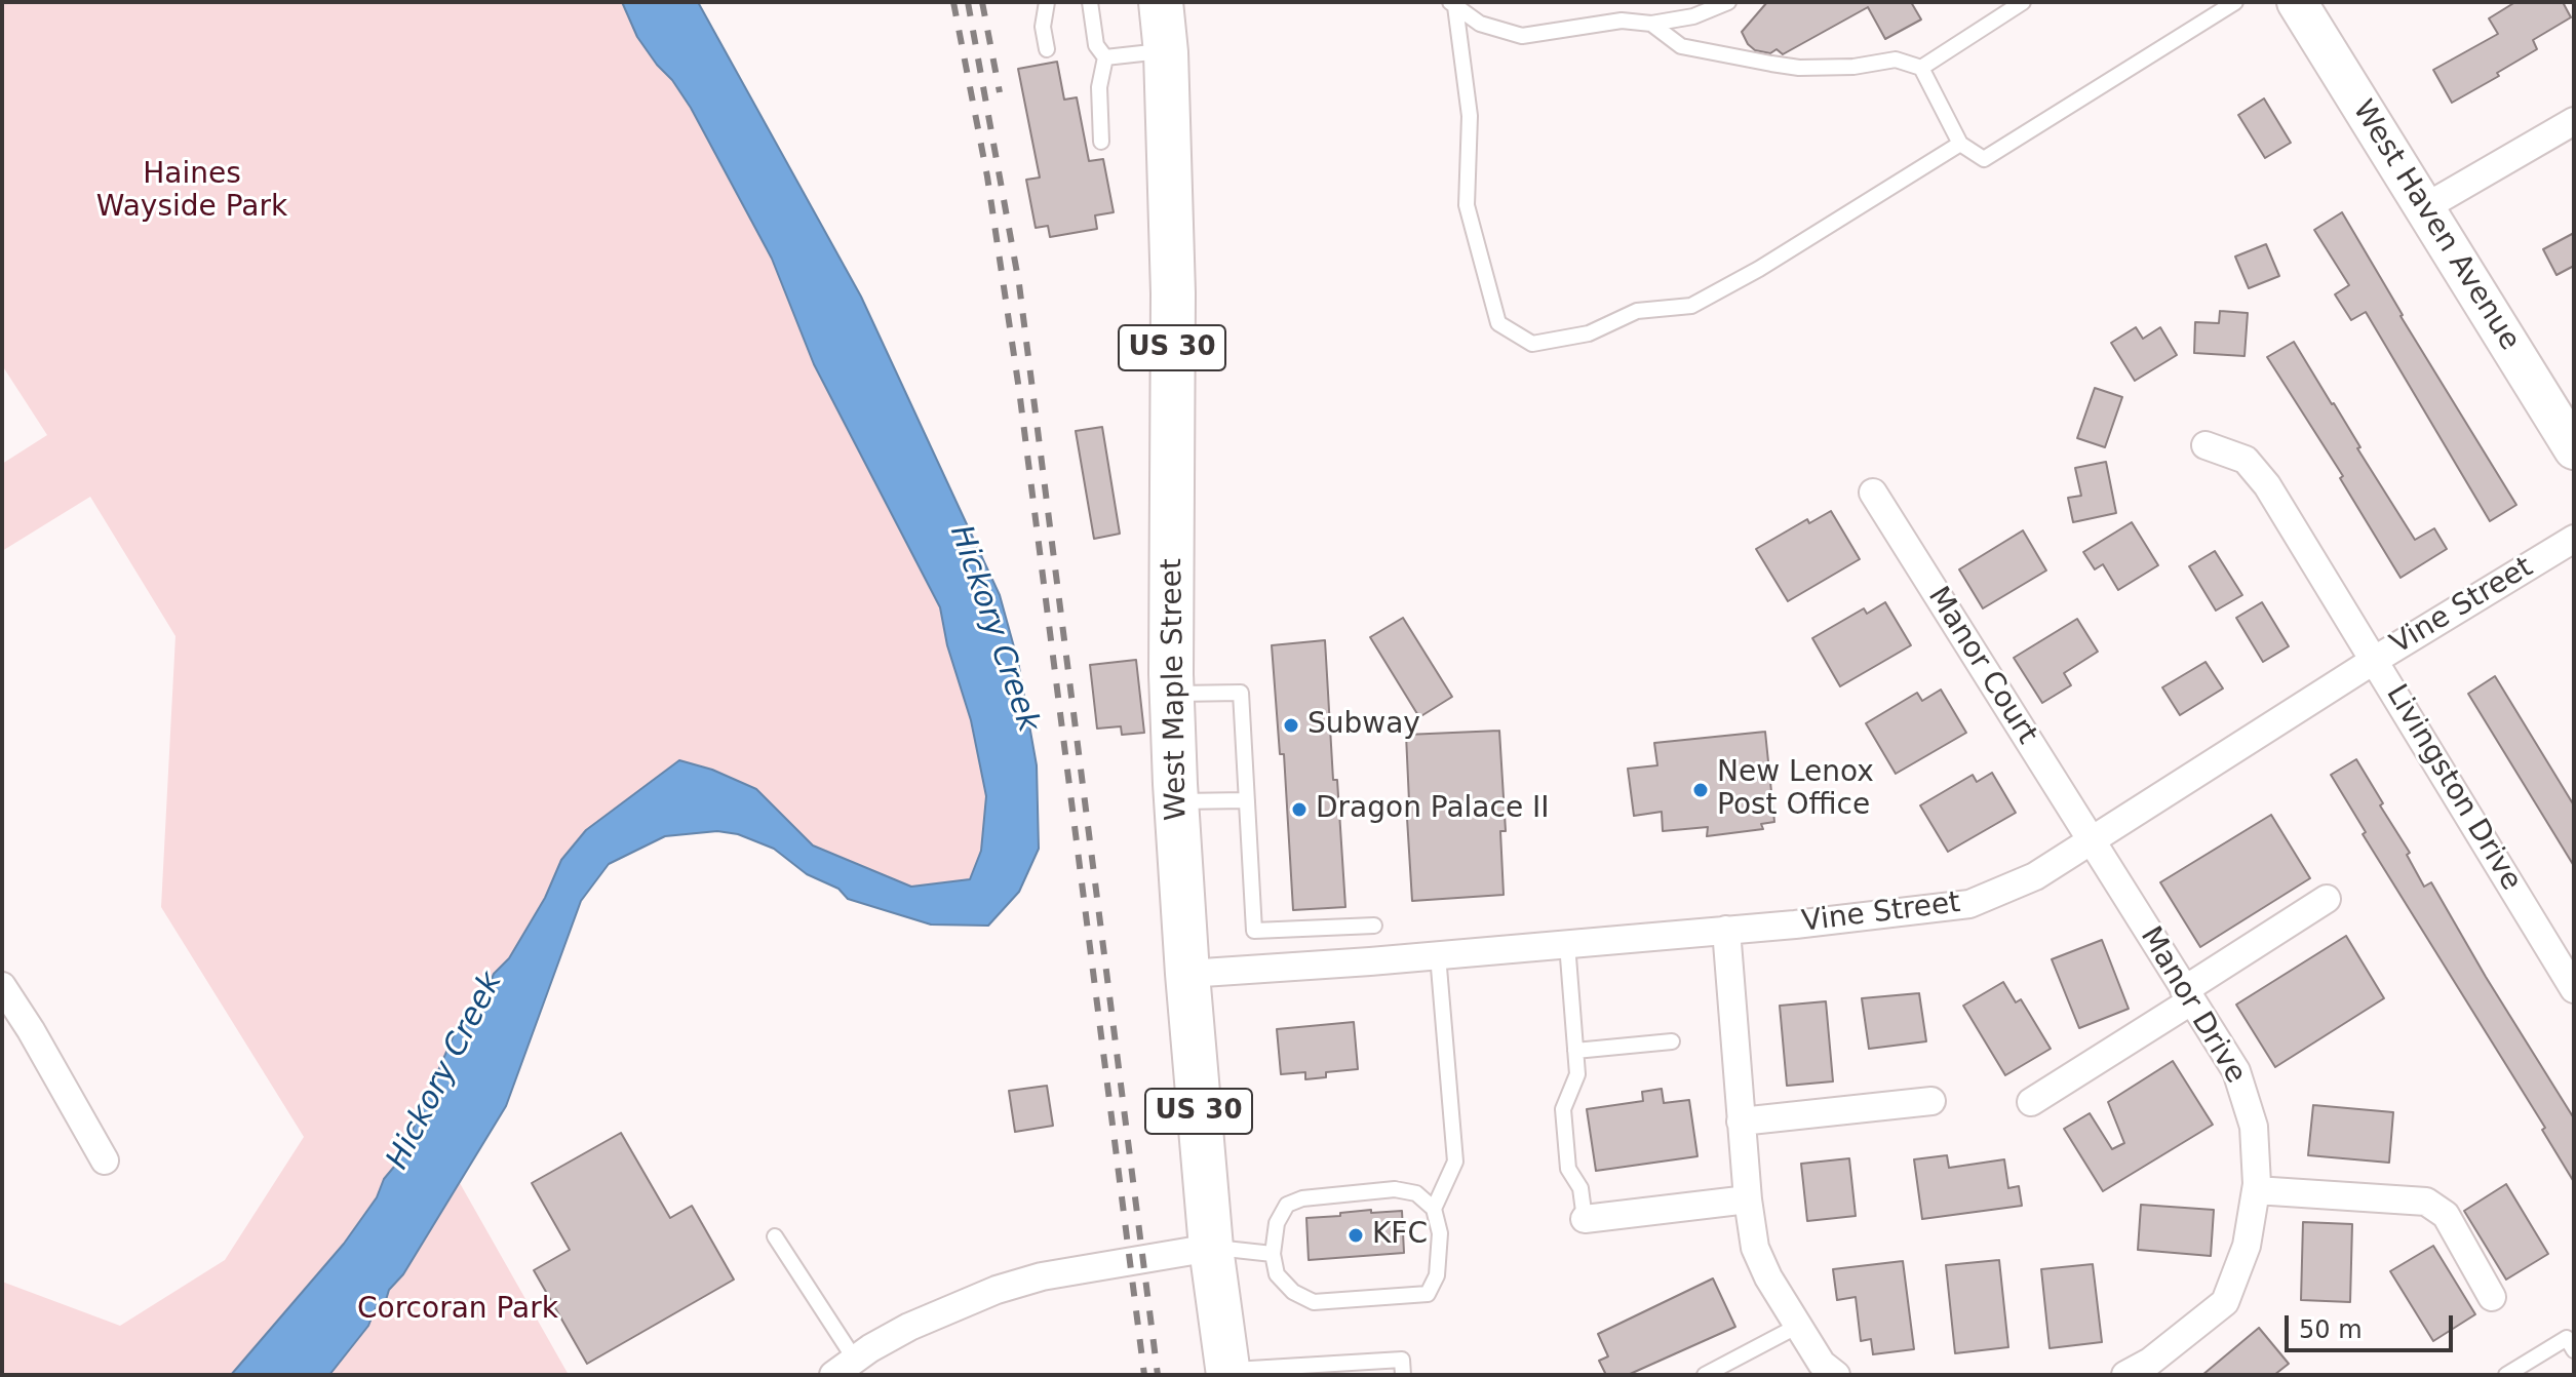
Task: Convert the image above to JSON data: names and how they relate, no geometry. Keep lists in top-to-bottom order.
{
  "streets": {
    "main road": ["US 30", "West Maple Street"],
    "street": [
      "West Haven Avenue",
      "Vine Street",
      "Manor Court",
      "Livingston Drive",
      "Manor Drive"
    ]
  },
  "crossings": [
    ["Vine Street", "Manor Court"],
    ["Vine Street", "West Maple Street"],
    ["Vine Street", "Livingston Drive"],
    ["Vine Street", "Manor Drive"],
    ["Manor Court", "Manor Drive"]
  ],
  "water": ["Hickory Creek"],
  "parks": ["Haines Wayside Park", "Corcoran Park"],
  "places": [
    "Subway",
    "New Lenox Post Office",
    "Dragon Palace II",
    "KFC"
  ],
  "scale_bar": "50 m"
}
